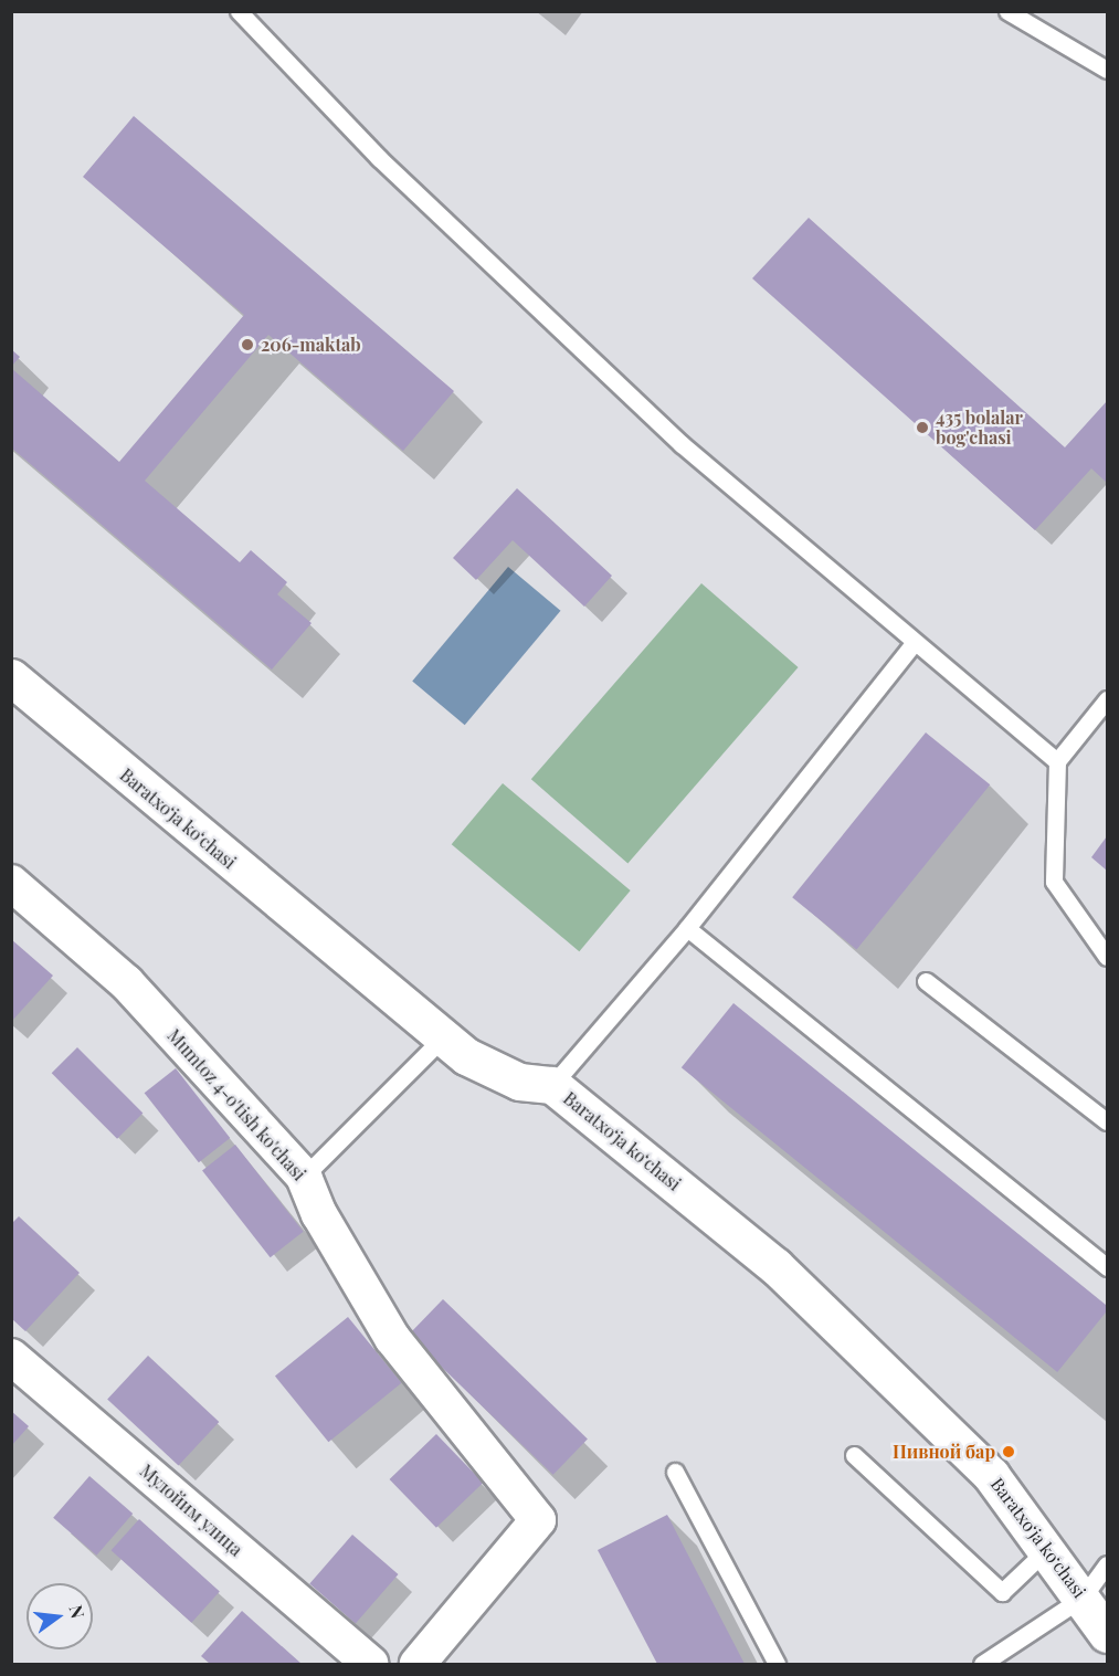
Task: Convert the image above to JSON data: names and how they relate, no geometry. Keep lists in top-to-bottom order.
{
  "streets": {
    "street": ["Baratxoʻja koʻchasi", "Mumtoz 4-o'tish ko'chasi", "Мулойим улица"]
  },
  "places": ["206-maktab", "435 bolalar bog'chasi", "Пивной бар"],
  "north": "right"
}
